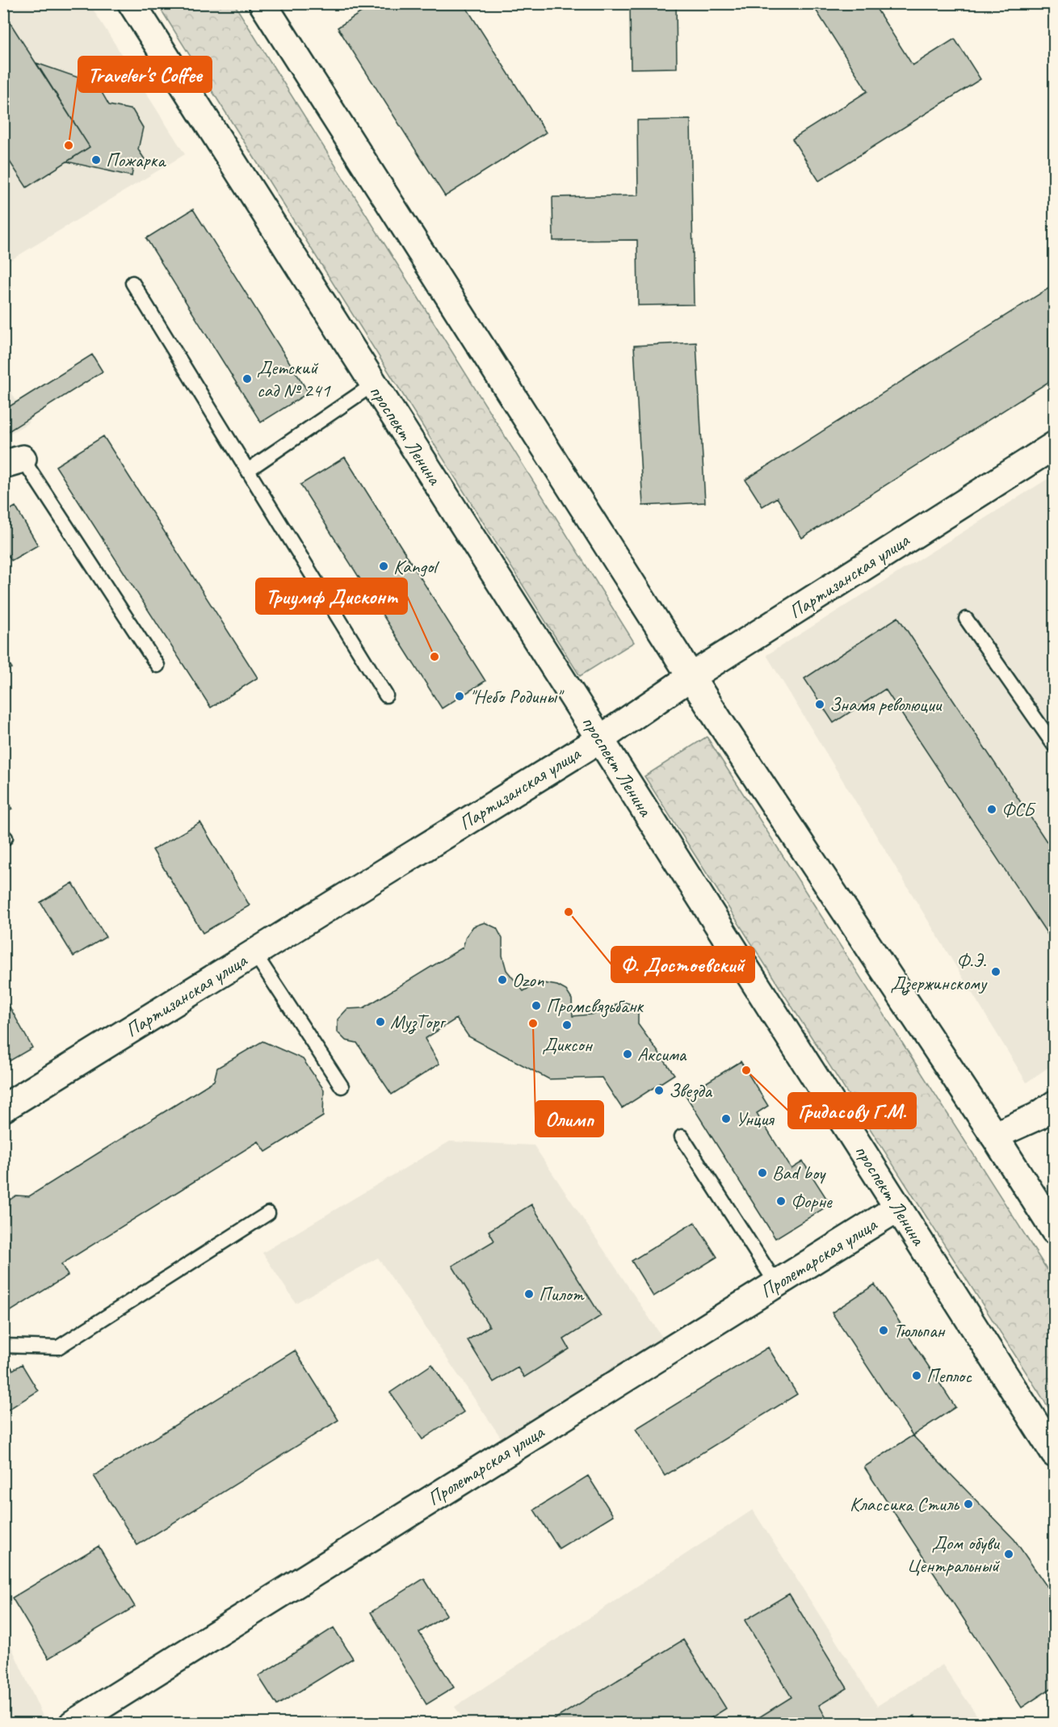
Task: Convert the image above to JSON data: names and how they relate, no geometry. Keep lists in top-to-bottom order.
{
  "streets": {
    "main road": ["проспект Ленина", "Партизанская улица", "Пролетарская улица"]
  },
  "crossings": [
    ["проспект Ленина", "Партизанская улица"],
    ["проспект Ленина", "Пролетарская улица"]
  ],
  "places": [
    "Traveler's Coffee",
    "Пожарка",
    "Детский сад № 241",
    "Kangol",
    "Триумф Дисконт",
    "\"Небо Родины\"",
    "Знамя революции",
    "ФСБ",
    "Ф. Достоевский",
    "Ф.Э. Дзержинскому",
    "Ozon",
    "Промсвязьбанк",
    "МузТорг",
    "Олимп",
    "Диксон",
    "Аксима",
    "Гридасову Г.М.",
    "Звезда",
    "Унция",
    "Bad boy",
    "Форне",
    "Пилот",
    "Тюльпан",
    "Пеплос",
    "Классика Стиль",
    "Дом обуви Центральный"
  ]
}
